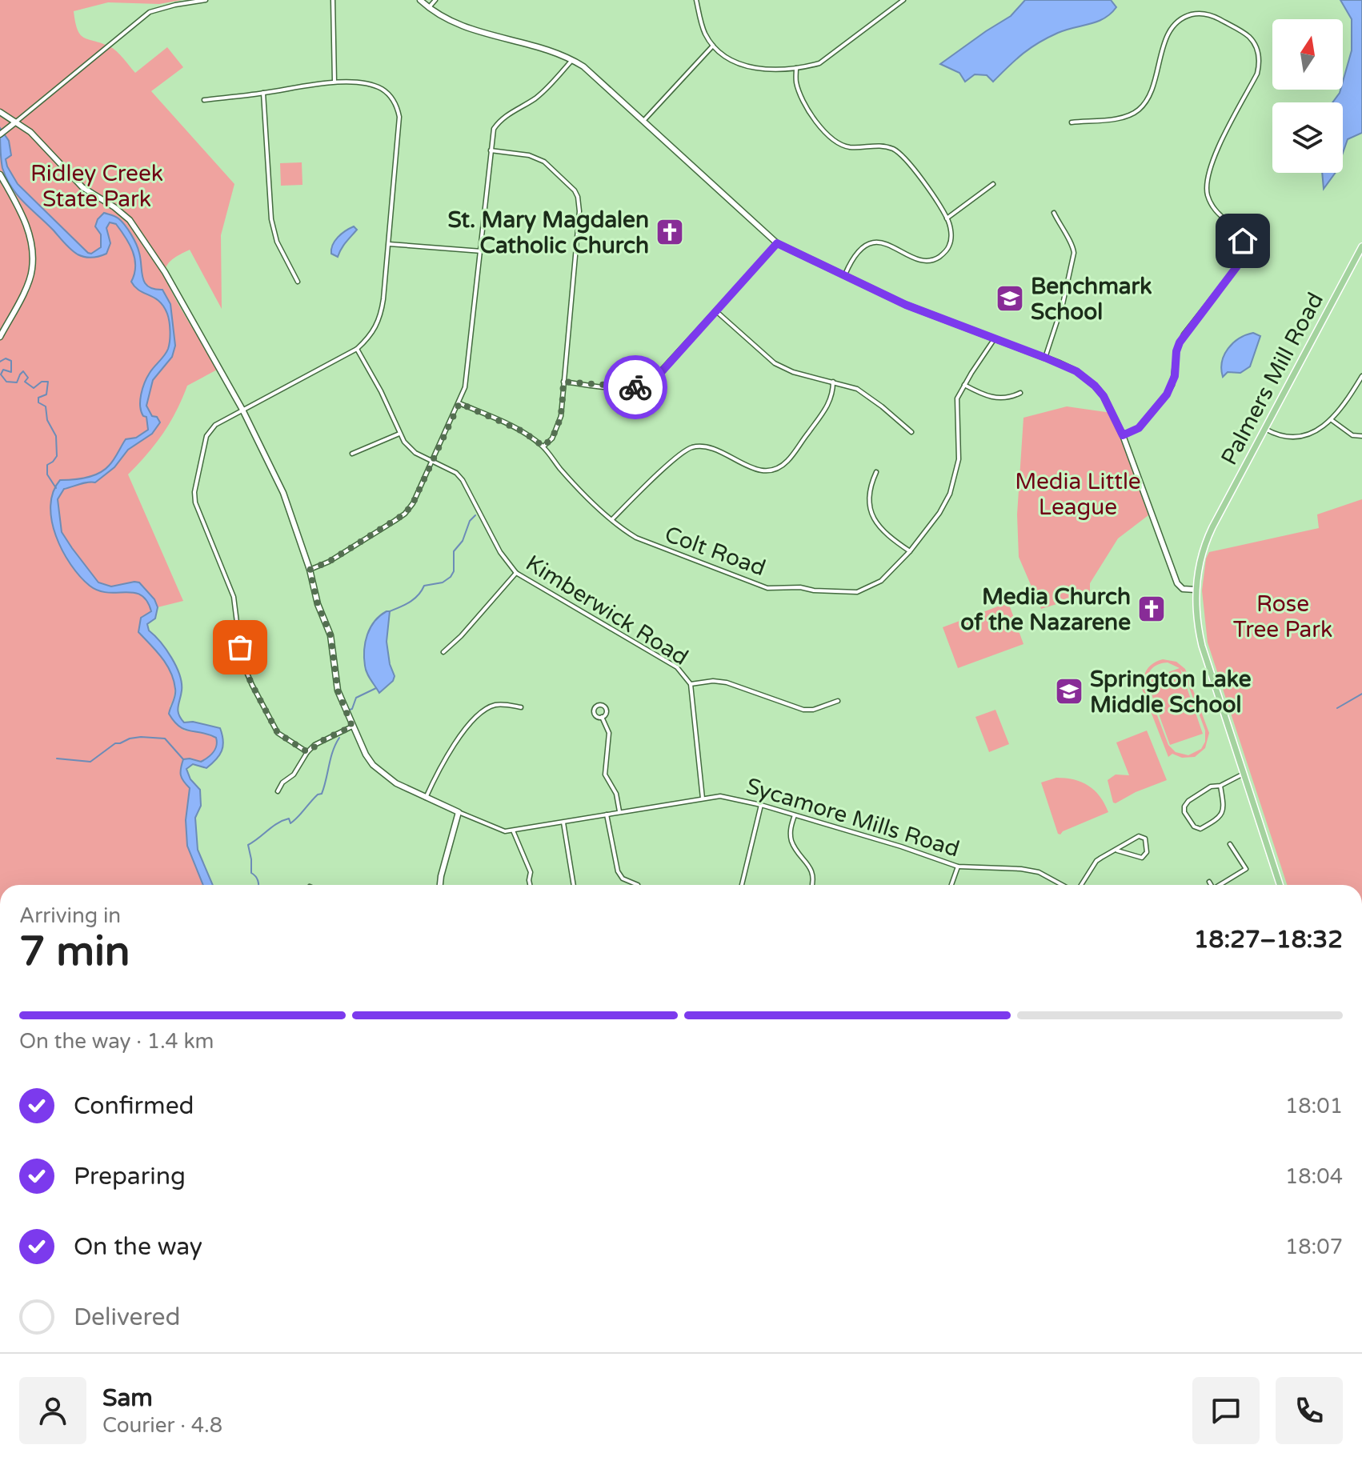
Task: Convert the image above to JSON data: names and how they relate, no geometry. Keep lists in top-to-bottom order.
{
  "streets": {
    "main road": ["Palmers Mill Road"],
    "street": ["Colt Road", "Kimberwick Road", "Sycamore Mills Road"]
  },
  "crossings": [
    ["Kimberwick Road", "Sycamore Mills Road"]
  ],
  "parks": ["Ridley Creek State Park", "Media Little League", "Rose Tree Park"],
  "places": {
    "church": ["St. Mary Magdalen Catholic Church", "Media Church of the Nazarene"],
    "school or university": ["Benchmark School", "Springton Lake Middle School"]
  },
  "north": "top",
  "page": {
    "heading": ["7 min", "Arriving in", "18:27–18:32"],
    "panel": ["Sam", "Courier · 4.8"],
    "bar": "On the way · 1.4 km",
    "list": [
      ["Confirmed", "18:01"],
      ["Preparing", "18:04"],
      ["On the way", "18:07"],
      "Delivered"
    ]
  }
}
